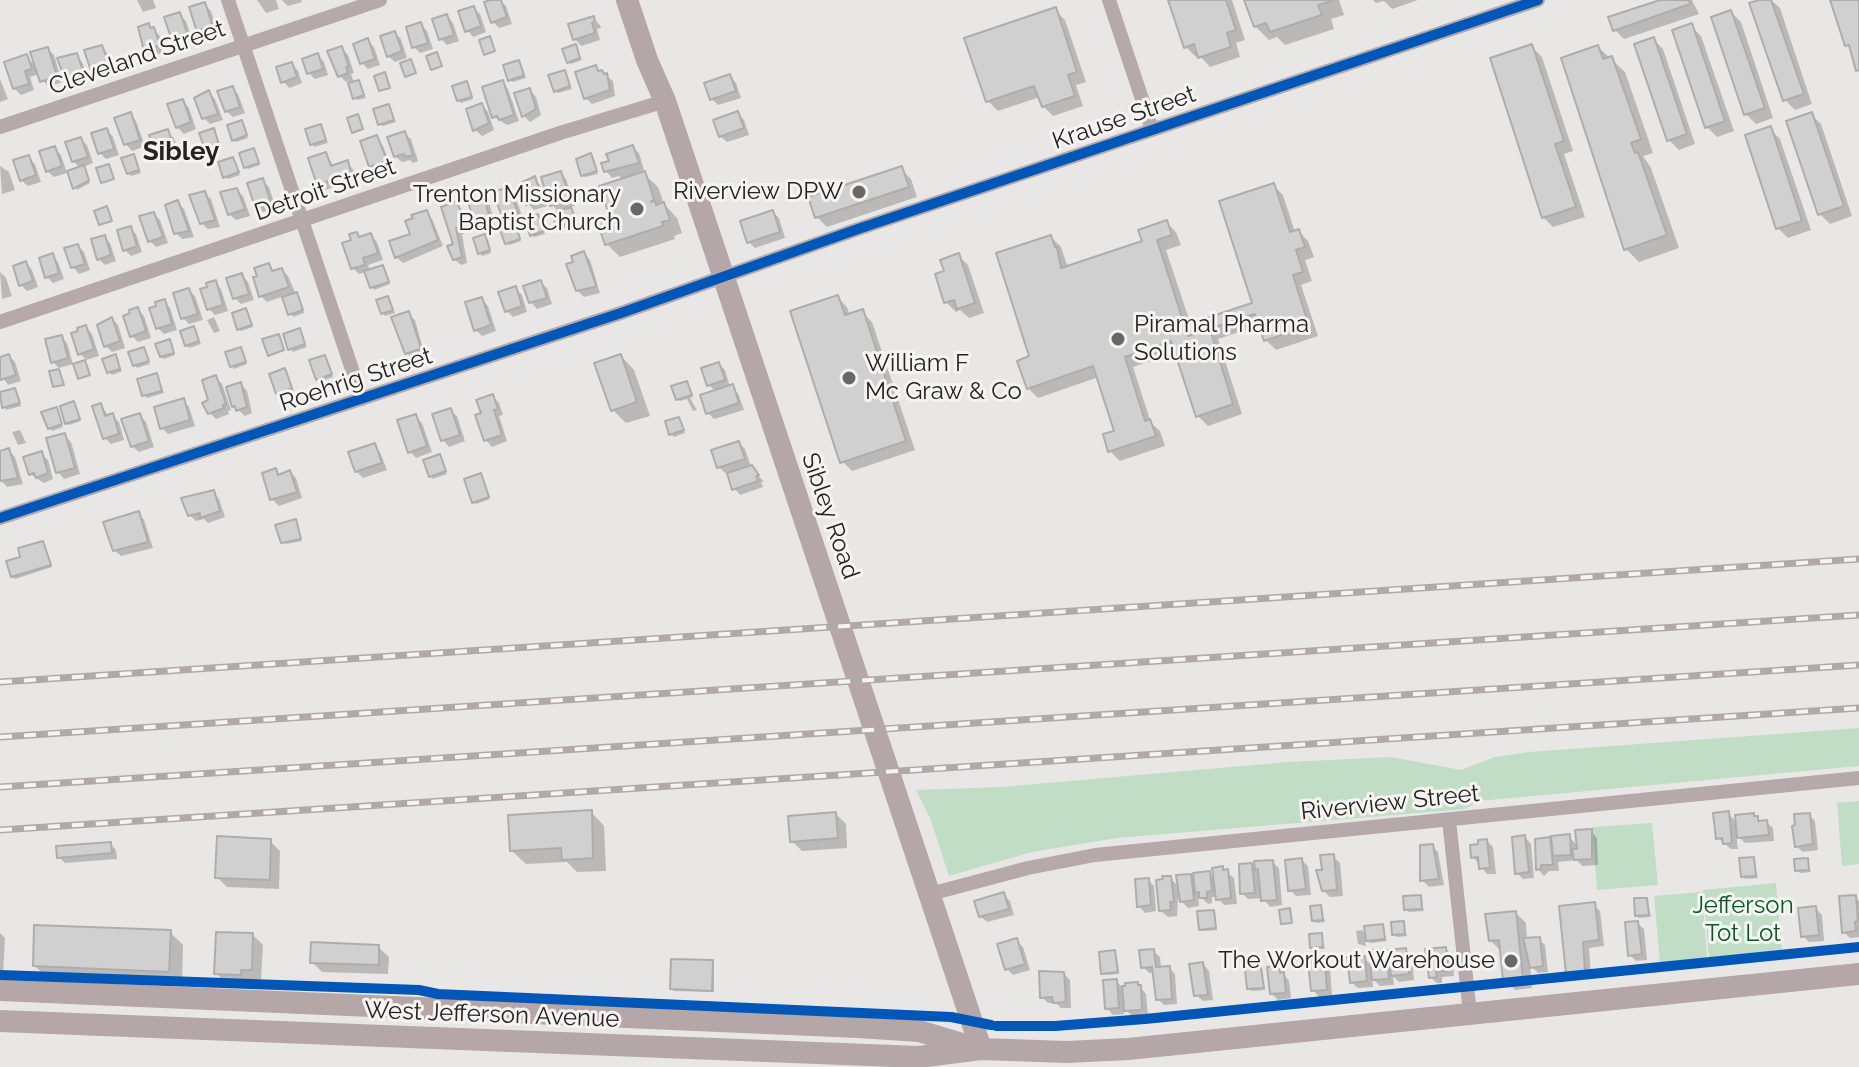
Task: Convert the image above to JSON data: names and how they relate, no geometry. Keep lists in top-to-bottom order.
{
  "streets": {
    "main road": ["Sibley Road", "West Jefferson Avenue"],
    "street": [
      "Cleveland Street",
      "Krause Street",
      "Detroit Street",
      "Roehrig Street",
      "Riverview Street"
    ]
  },
  "crossings": [
    ["Krause Street", "Roehrig Street"],
    ["Krause Street", "Sibley Road"],
    ["Detroit Street", "Sibley Road"],
    ["Roehrig Street", "Sibley Road"],
    ["Sibley Road", "Riverview Street"],
    ["Sibley Road", "West Jefferson Avenue"]
  ],
  "districts": ["Sibley"],
  "parks": ["Jefferson Tot Lot"],
  "places": [
    "Riverview DPW",
    "Trenton Missionary Baptist Church",
    "Piramal Pharma Solutions",
    "William F Mc Graw & Co",
    "The Workout Warehouse"
  ]
}
